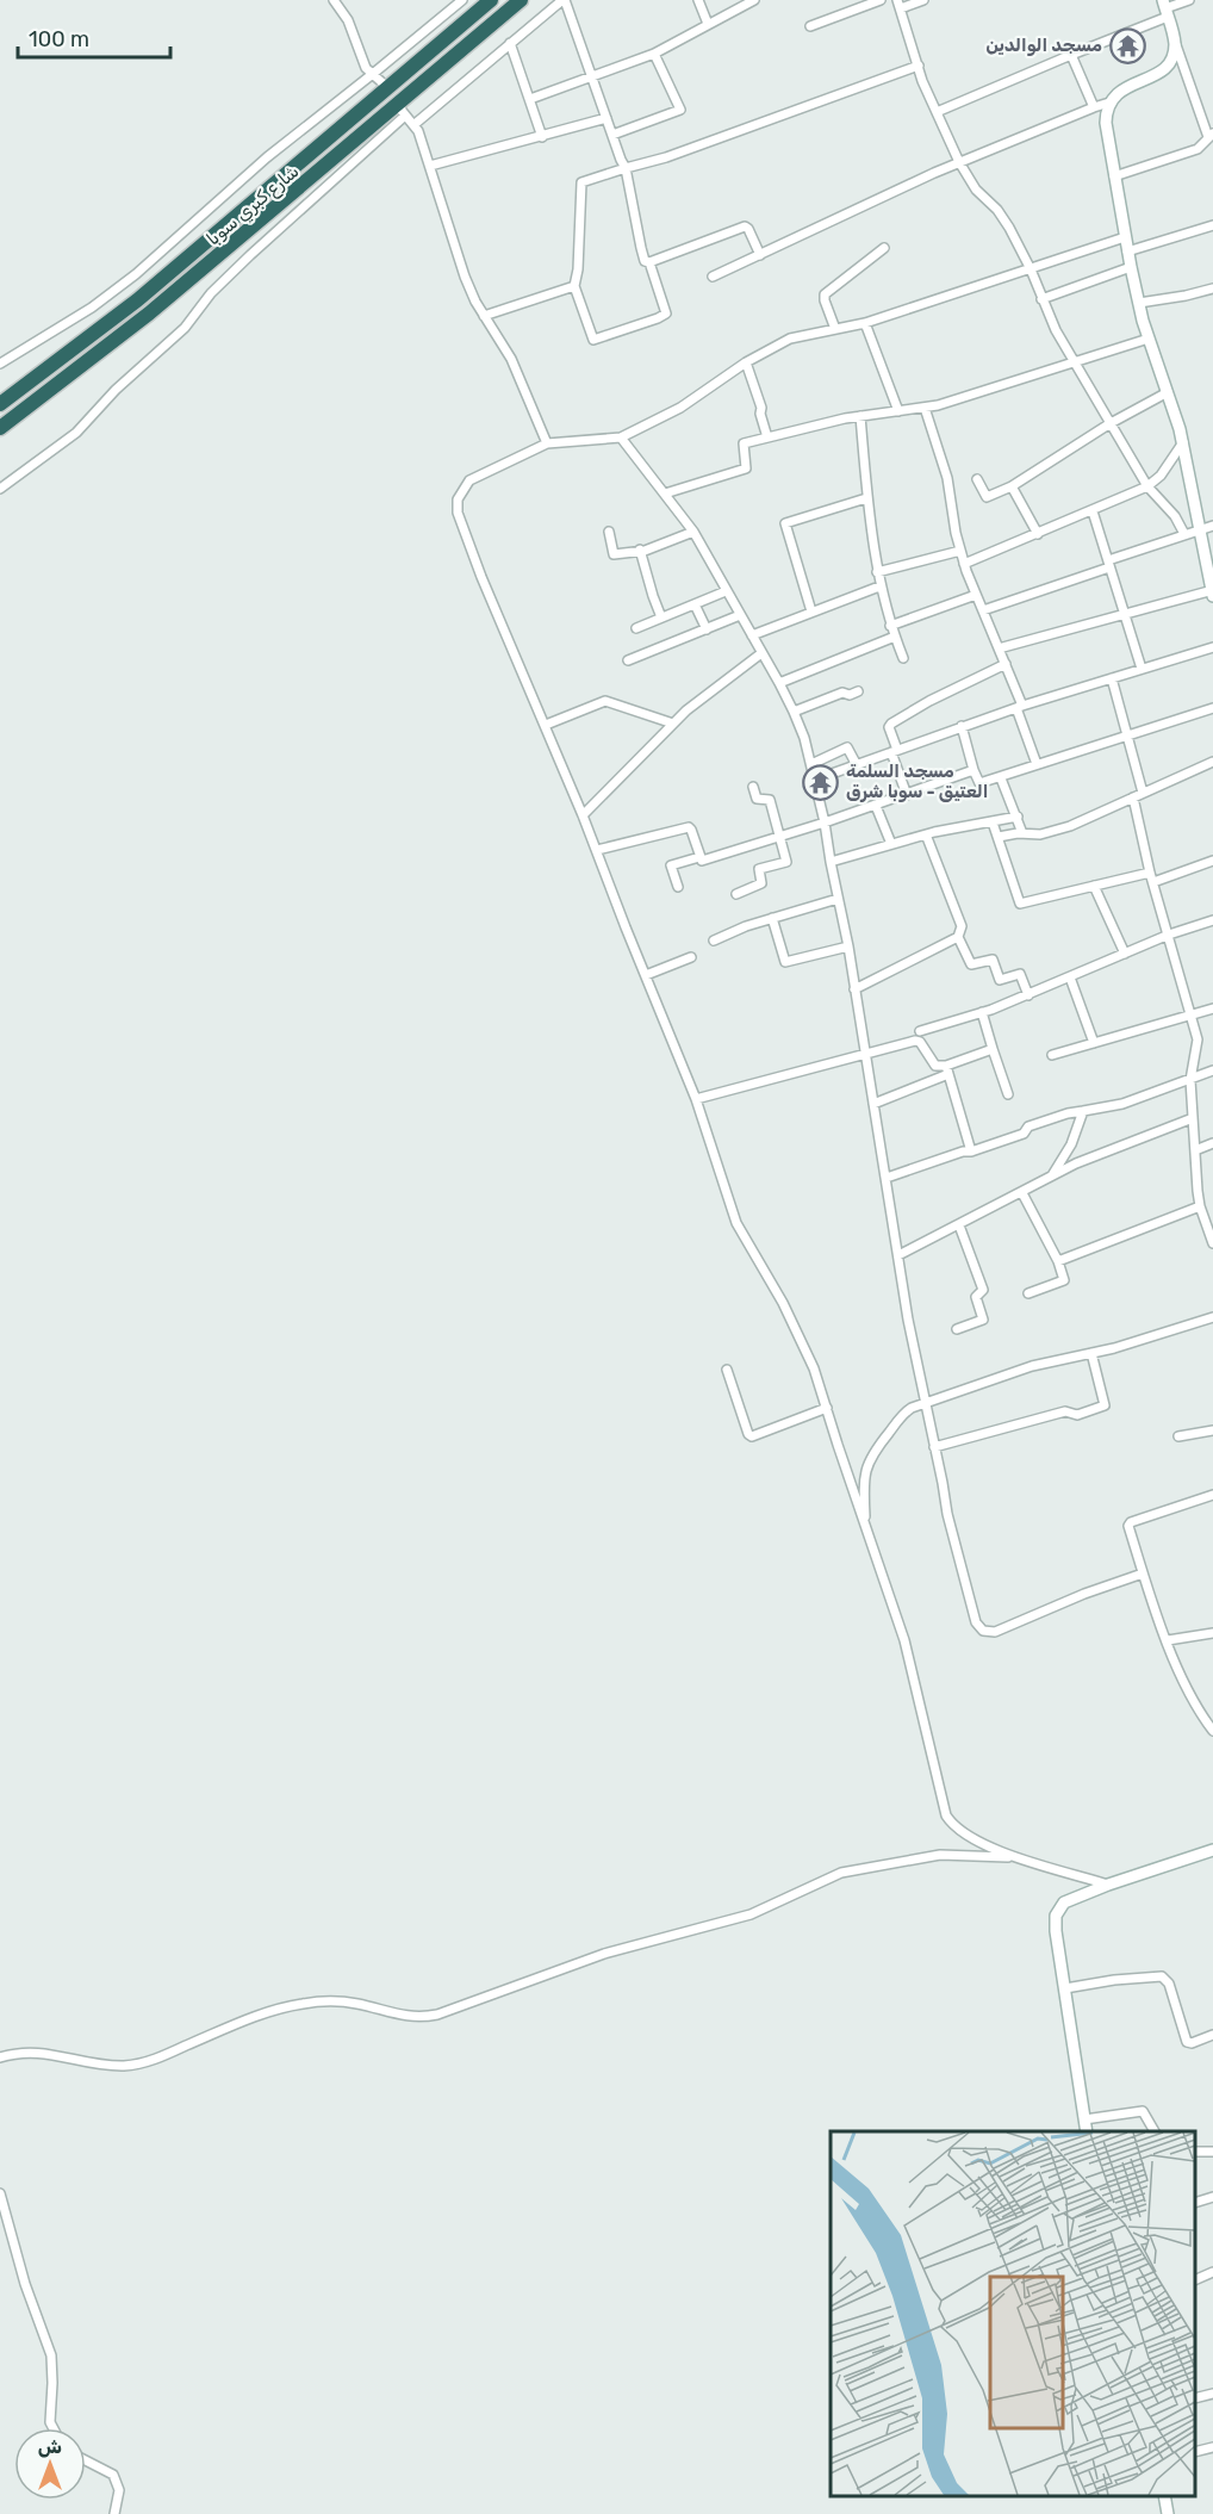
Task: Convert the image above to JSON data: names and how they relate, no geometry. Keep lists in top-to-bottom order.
{
  "streets": {
    "highway": ["شارع كبري سوبا"]
  },
  "places": {
    "temple": ["مسجد الوالدين", "مسجد السلمة العتيق - سوبا شرق"]
  },
  "scale_bar": "100 m",
  "north": "top"
}
